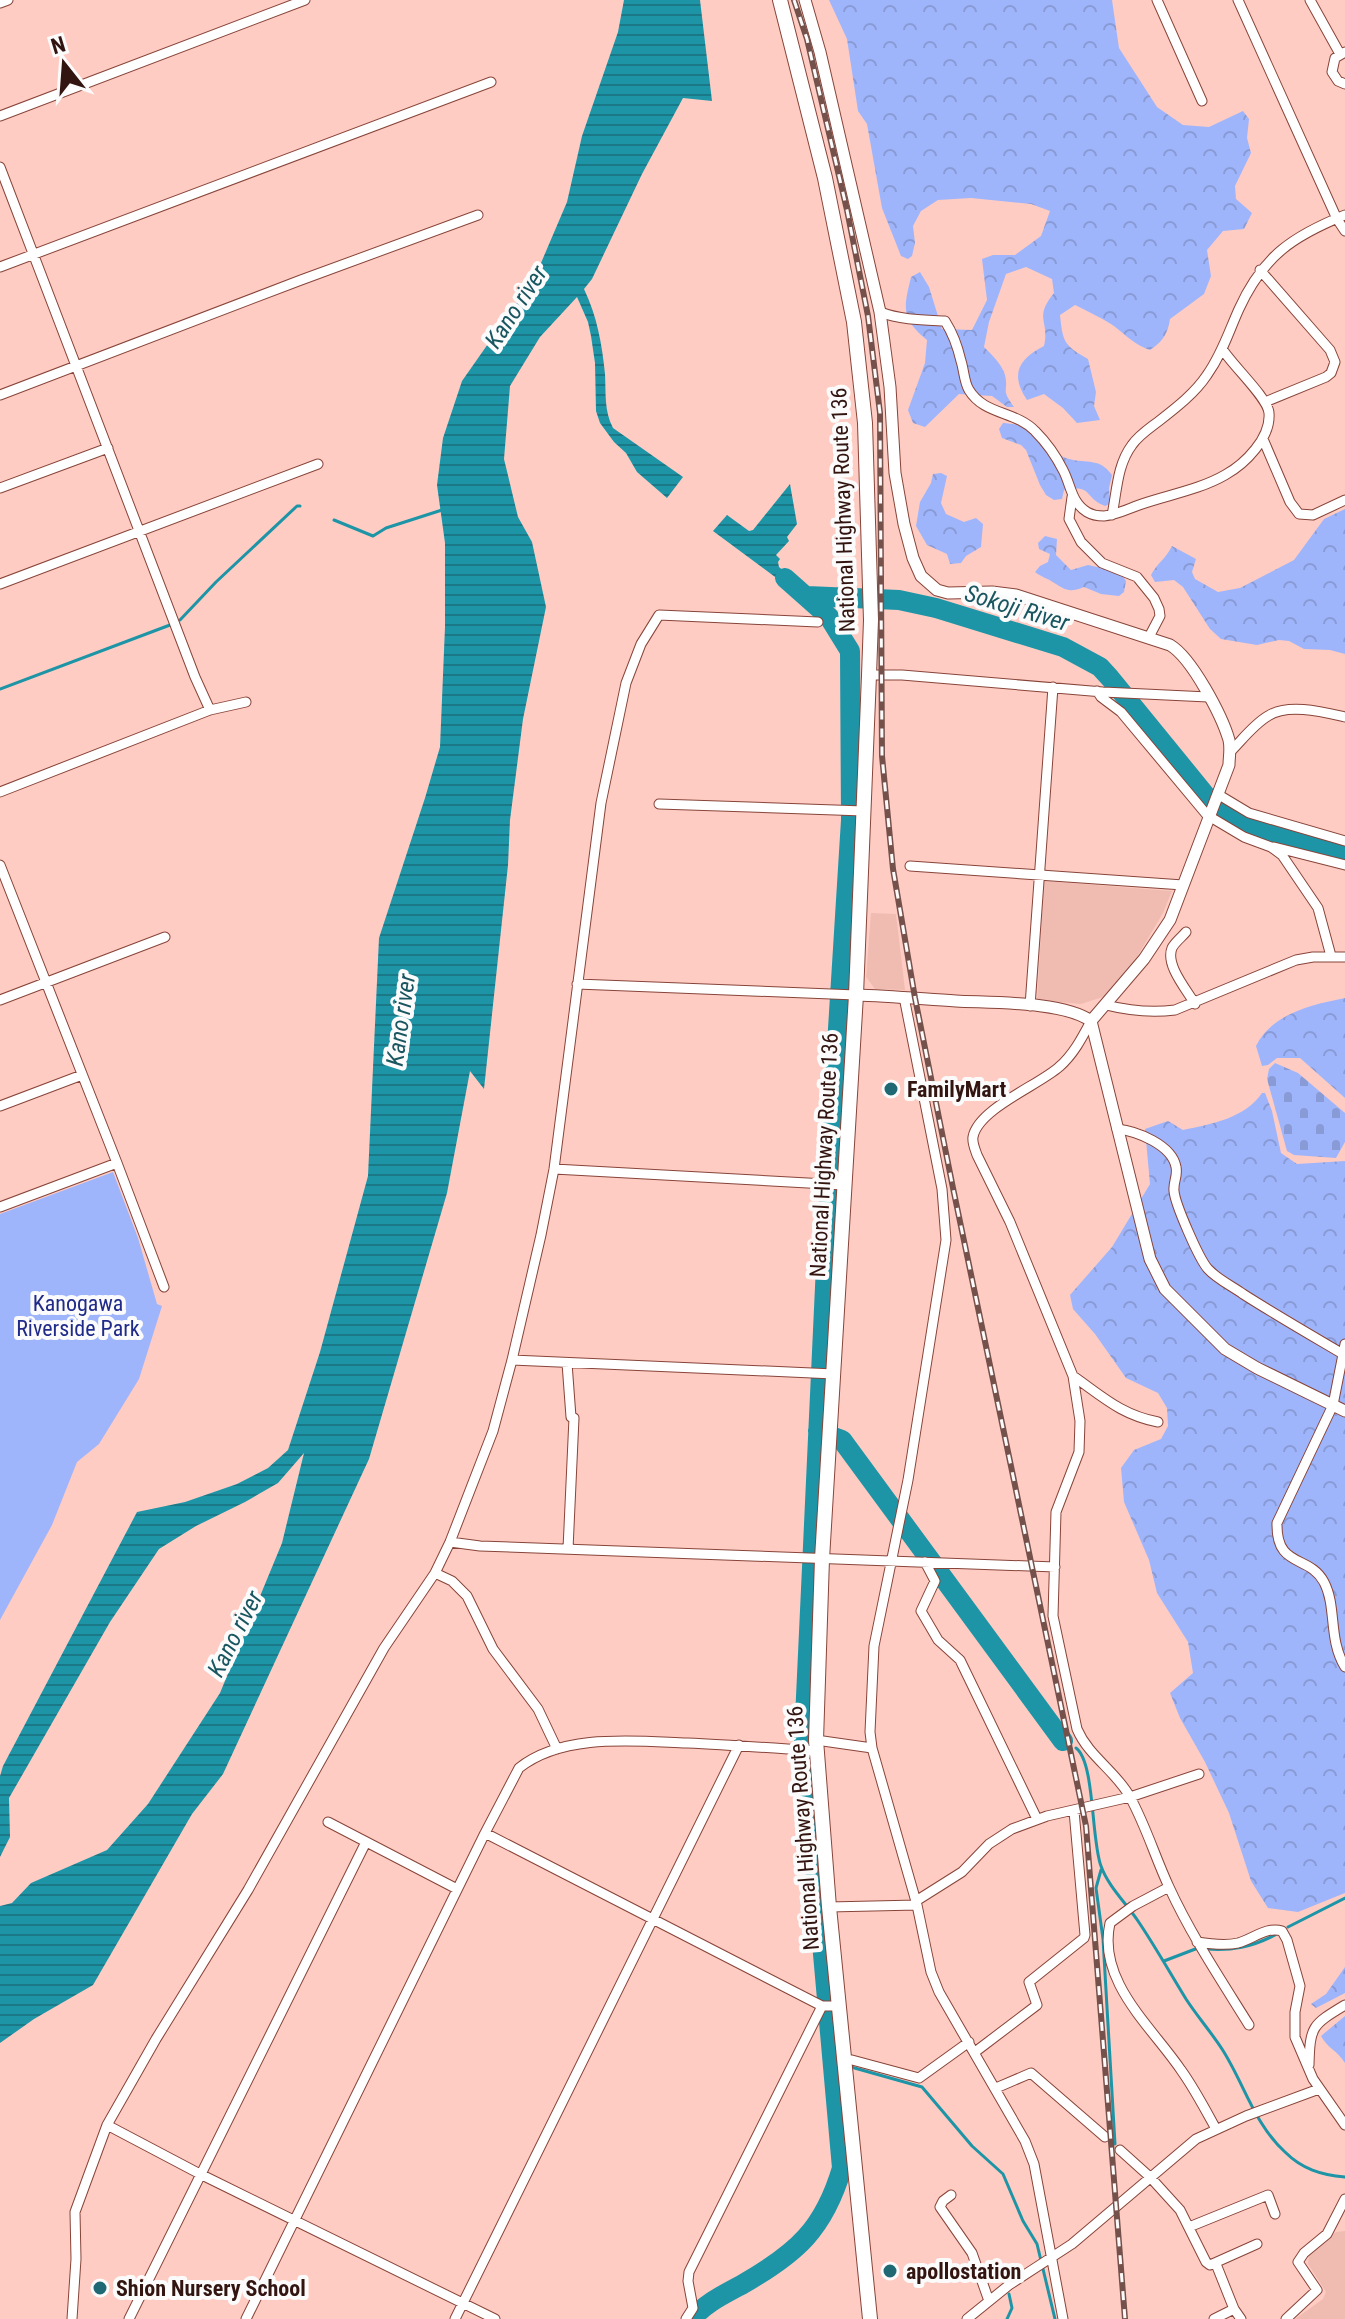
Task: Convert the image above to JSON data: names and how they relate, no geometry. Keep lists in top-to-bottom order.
{
  "streets": {
    "highway": ["National Highway Route 136"]
  },
  "water": ["Kano river", "Sokoji River"],
  "parks": ["Kanogawa Riverside Park"],
  "places": ["FamilyMart", "apollostation", "Shion Nursery School"],
  "north": "top"
}
